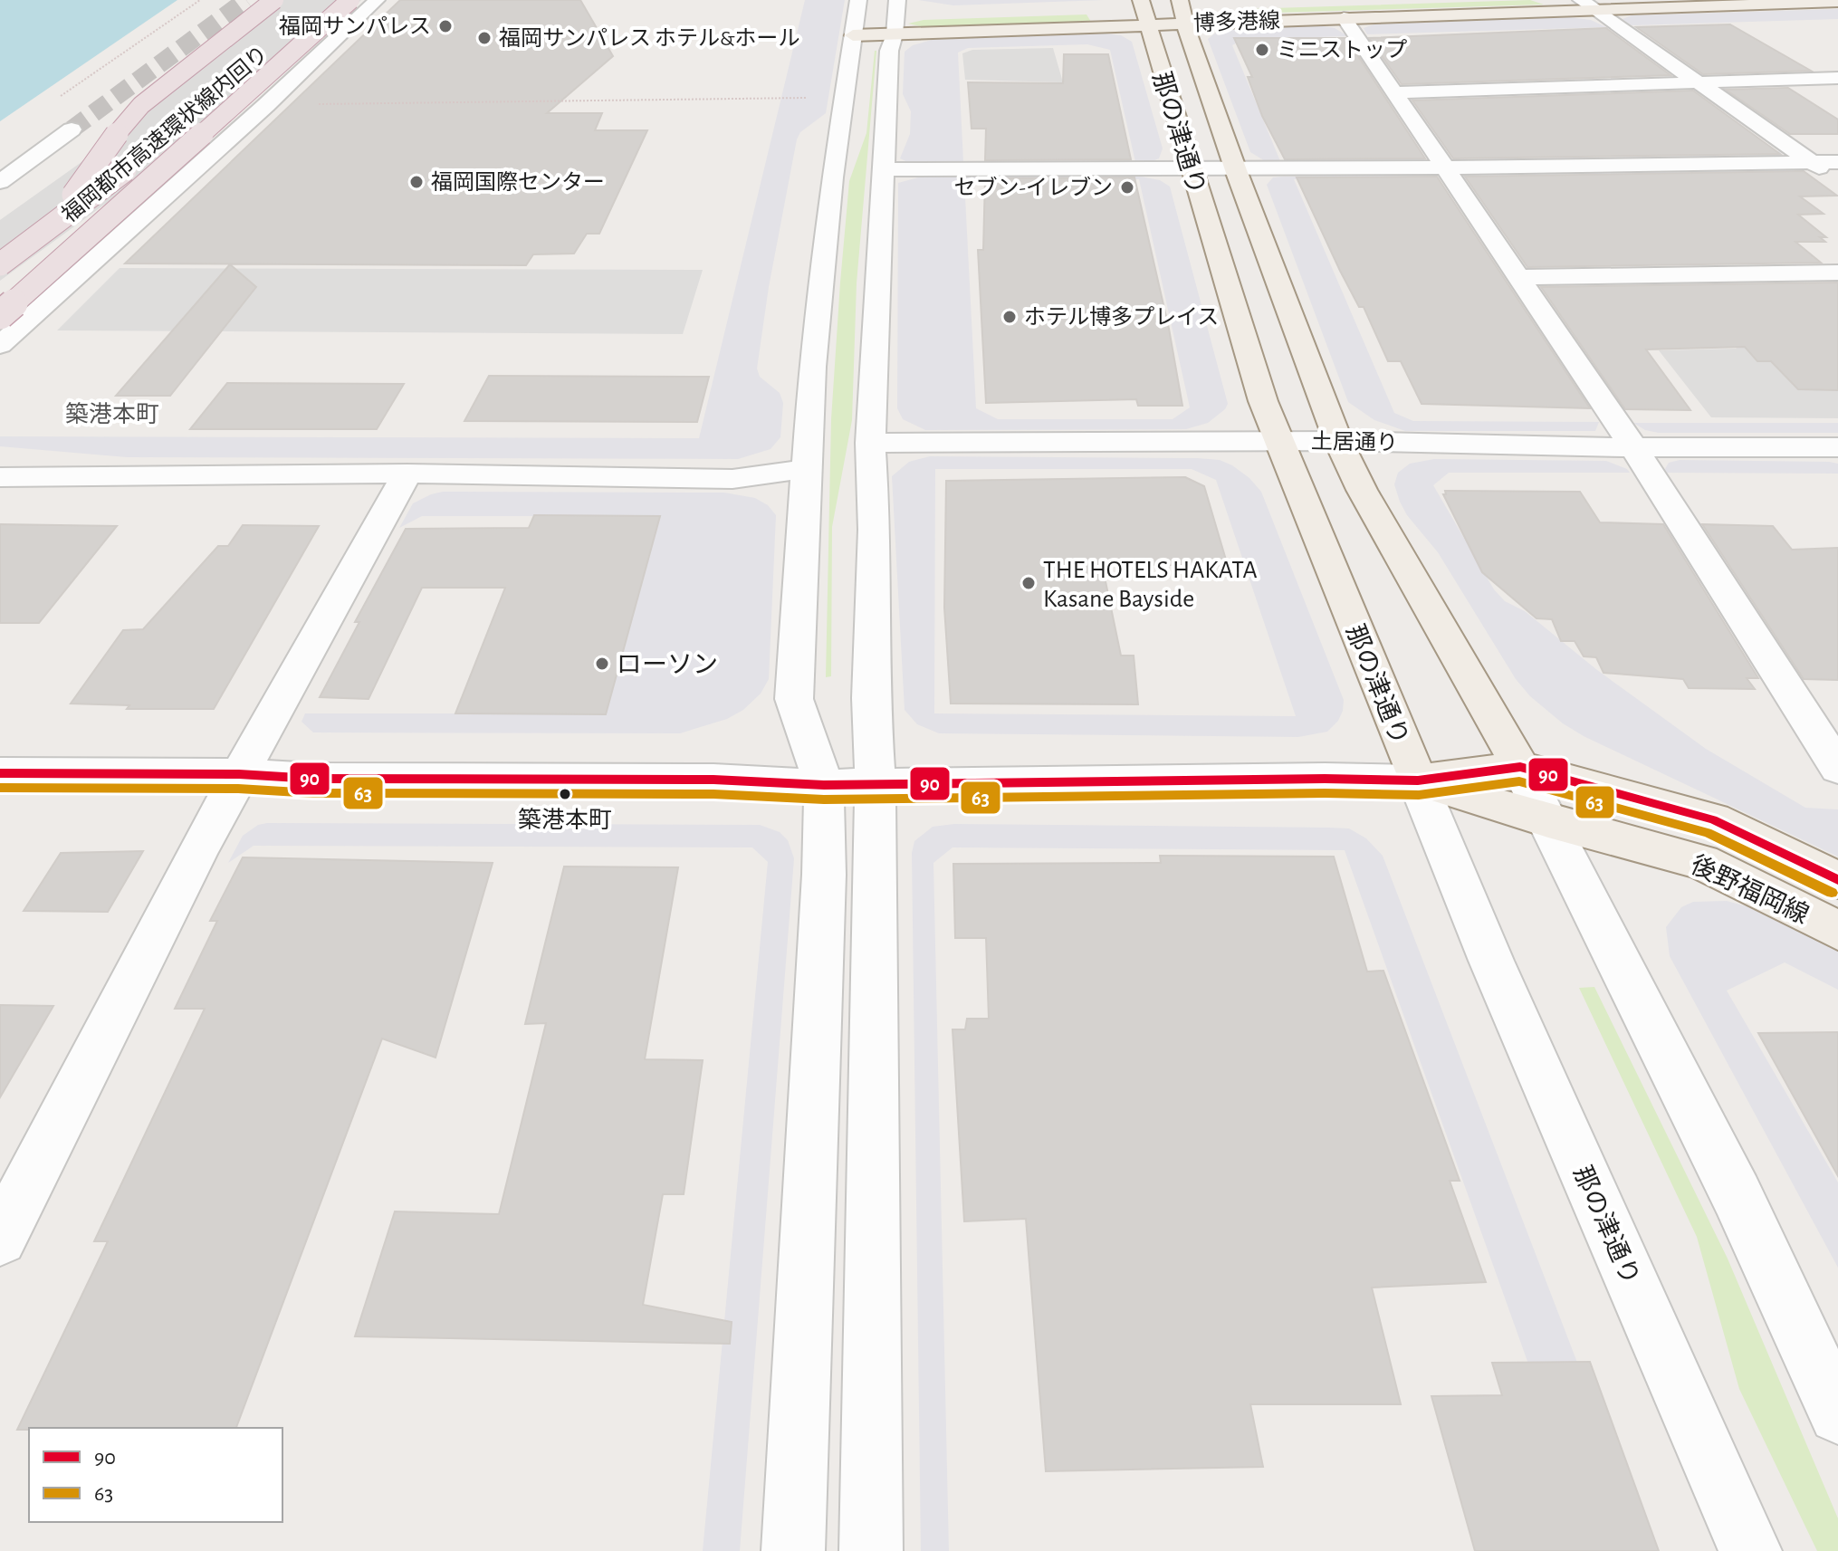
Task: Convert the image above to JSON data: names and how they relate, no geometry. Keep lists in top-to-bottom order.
{
  "streets": {
    "highway": ["福岡都市高速環状線内回り"],
    "main road": ["博多港線", "那の津通り", "後野福岡線"],
    "street": ["土居通り"]
  },
  "crossings": [
    ["博多港線", "那の津通り"],
    ["那の津通り", "土居通り"],
    ["那の津通り", "後野福岡線"]
  ],
  "districts": ["築港本町"],
  "places": [
    "福岡サンパレス",
    "福岡サンパレス ホテル&ホール",
    "ミニストップ",
    "福岡国際センター",
    "セブン-イレブン",
    "ホテル博多プレイス",
    "THE HOTELS HAKATA Kasane Bayside",
    "ローソン",
    "築港本町"
  ],
  "lines": ["transit line 90", "transit line 63"],
  "legend": ["90", "63"]
}
